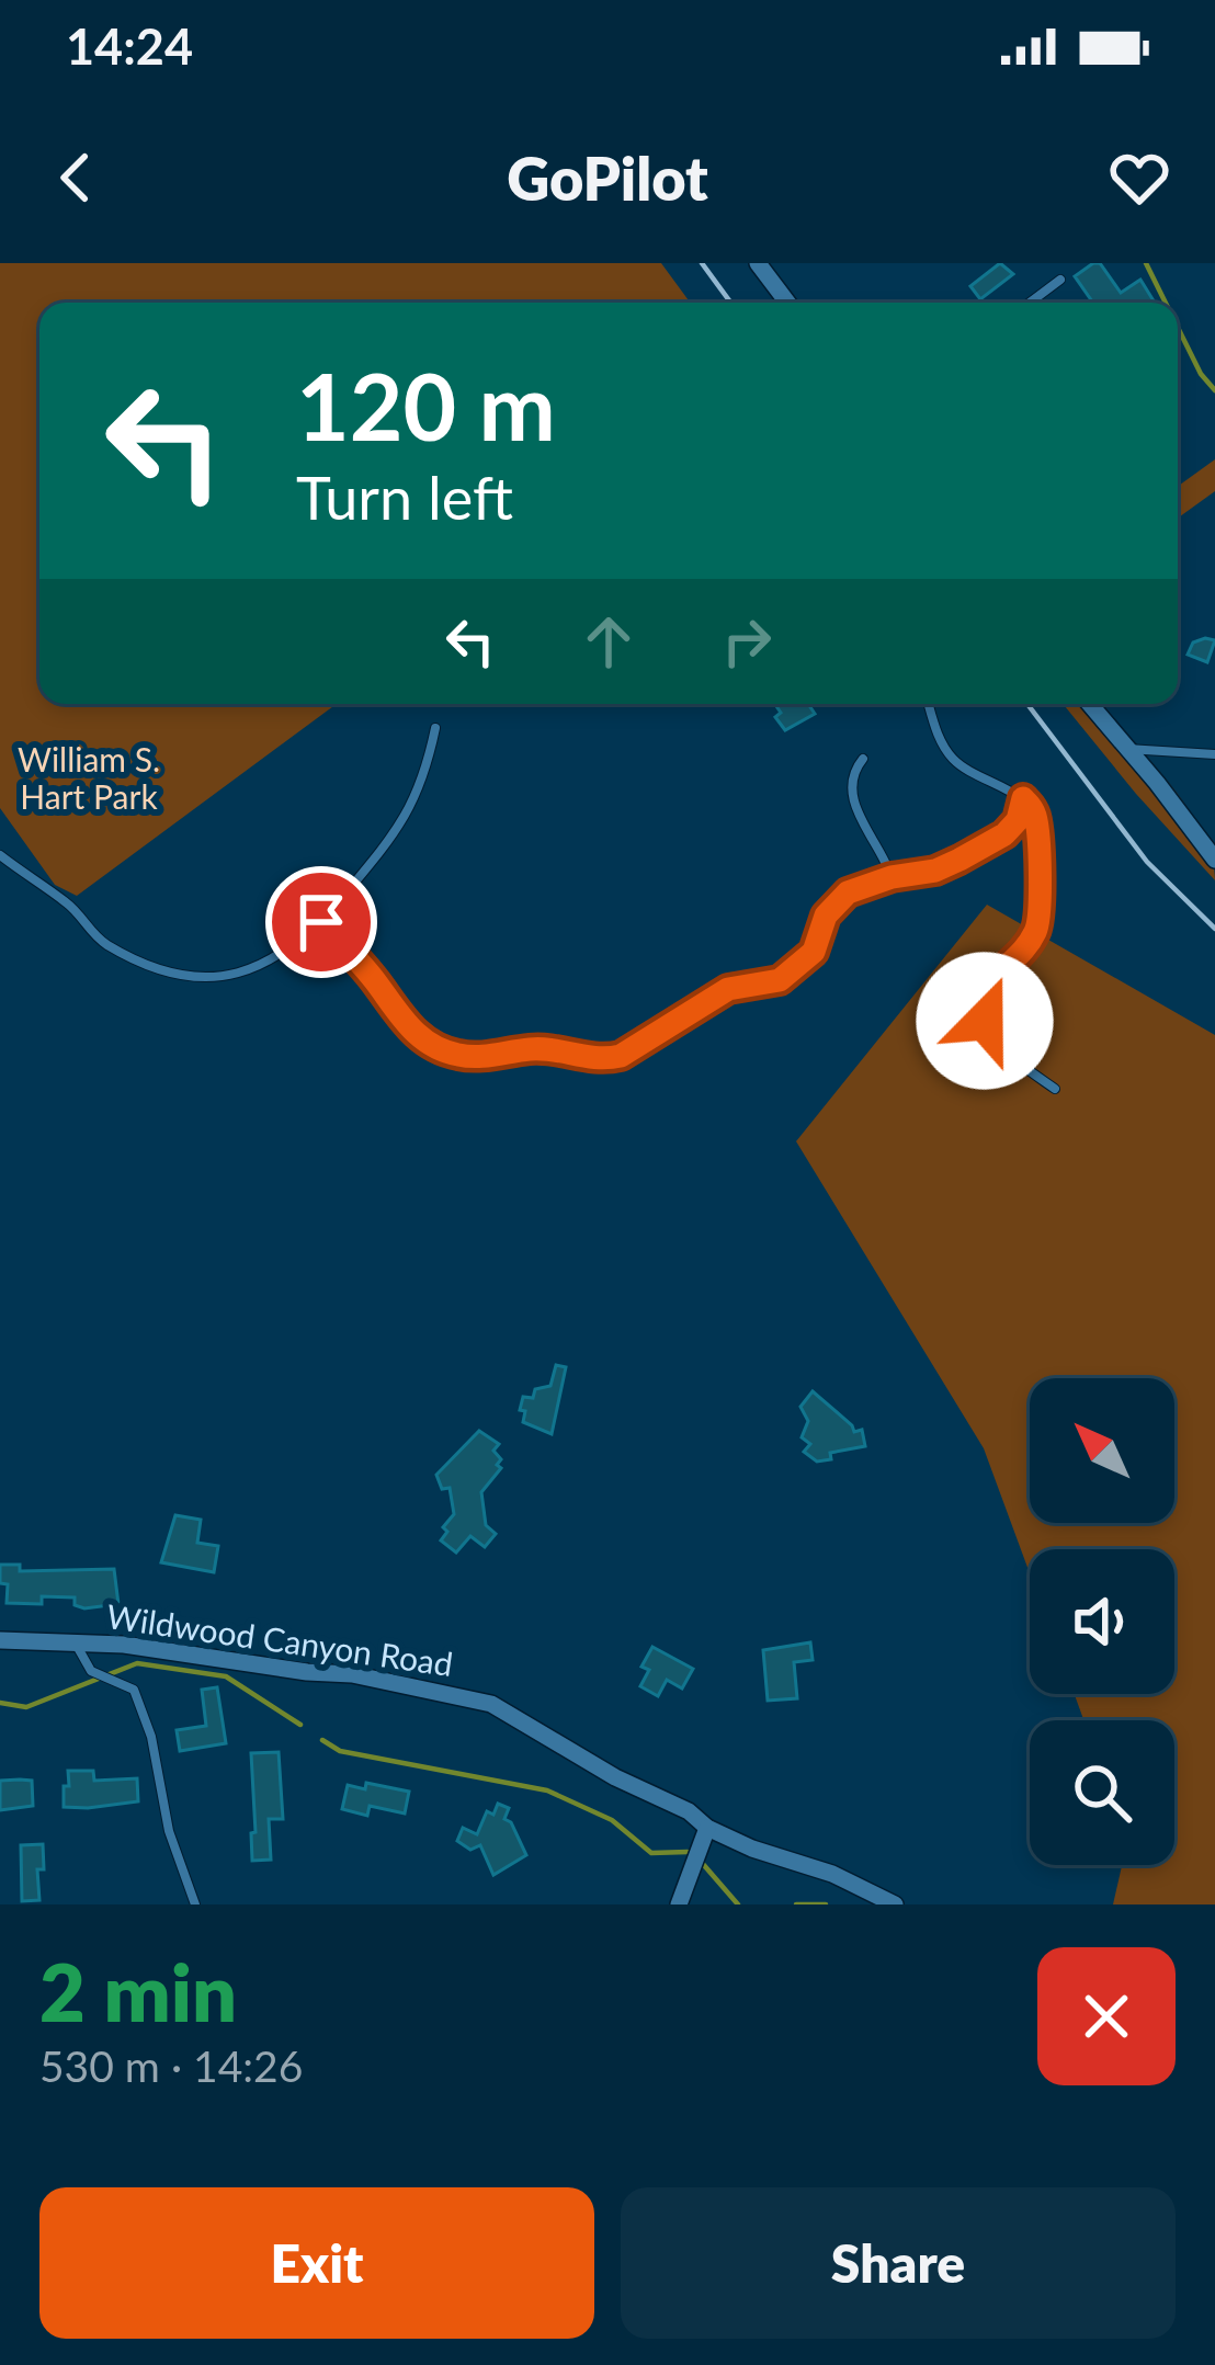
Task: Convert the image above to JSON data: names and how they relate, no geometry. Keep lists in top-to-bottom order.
{
  "streets": {
    "street": ["Wildwood Canyon Road"]
  },
  "parks": ["William S. Hart Park"],
  "north": "top left",
  "page": {
    "status": "14:24",
    "header": "GoPilot",
    "turn": ["120 m", "Turn left"],
    "heading": ["2 min", "530 m · 14:26"],
    "buttons": ["Exit", "Share"]
  }
}
